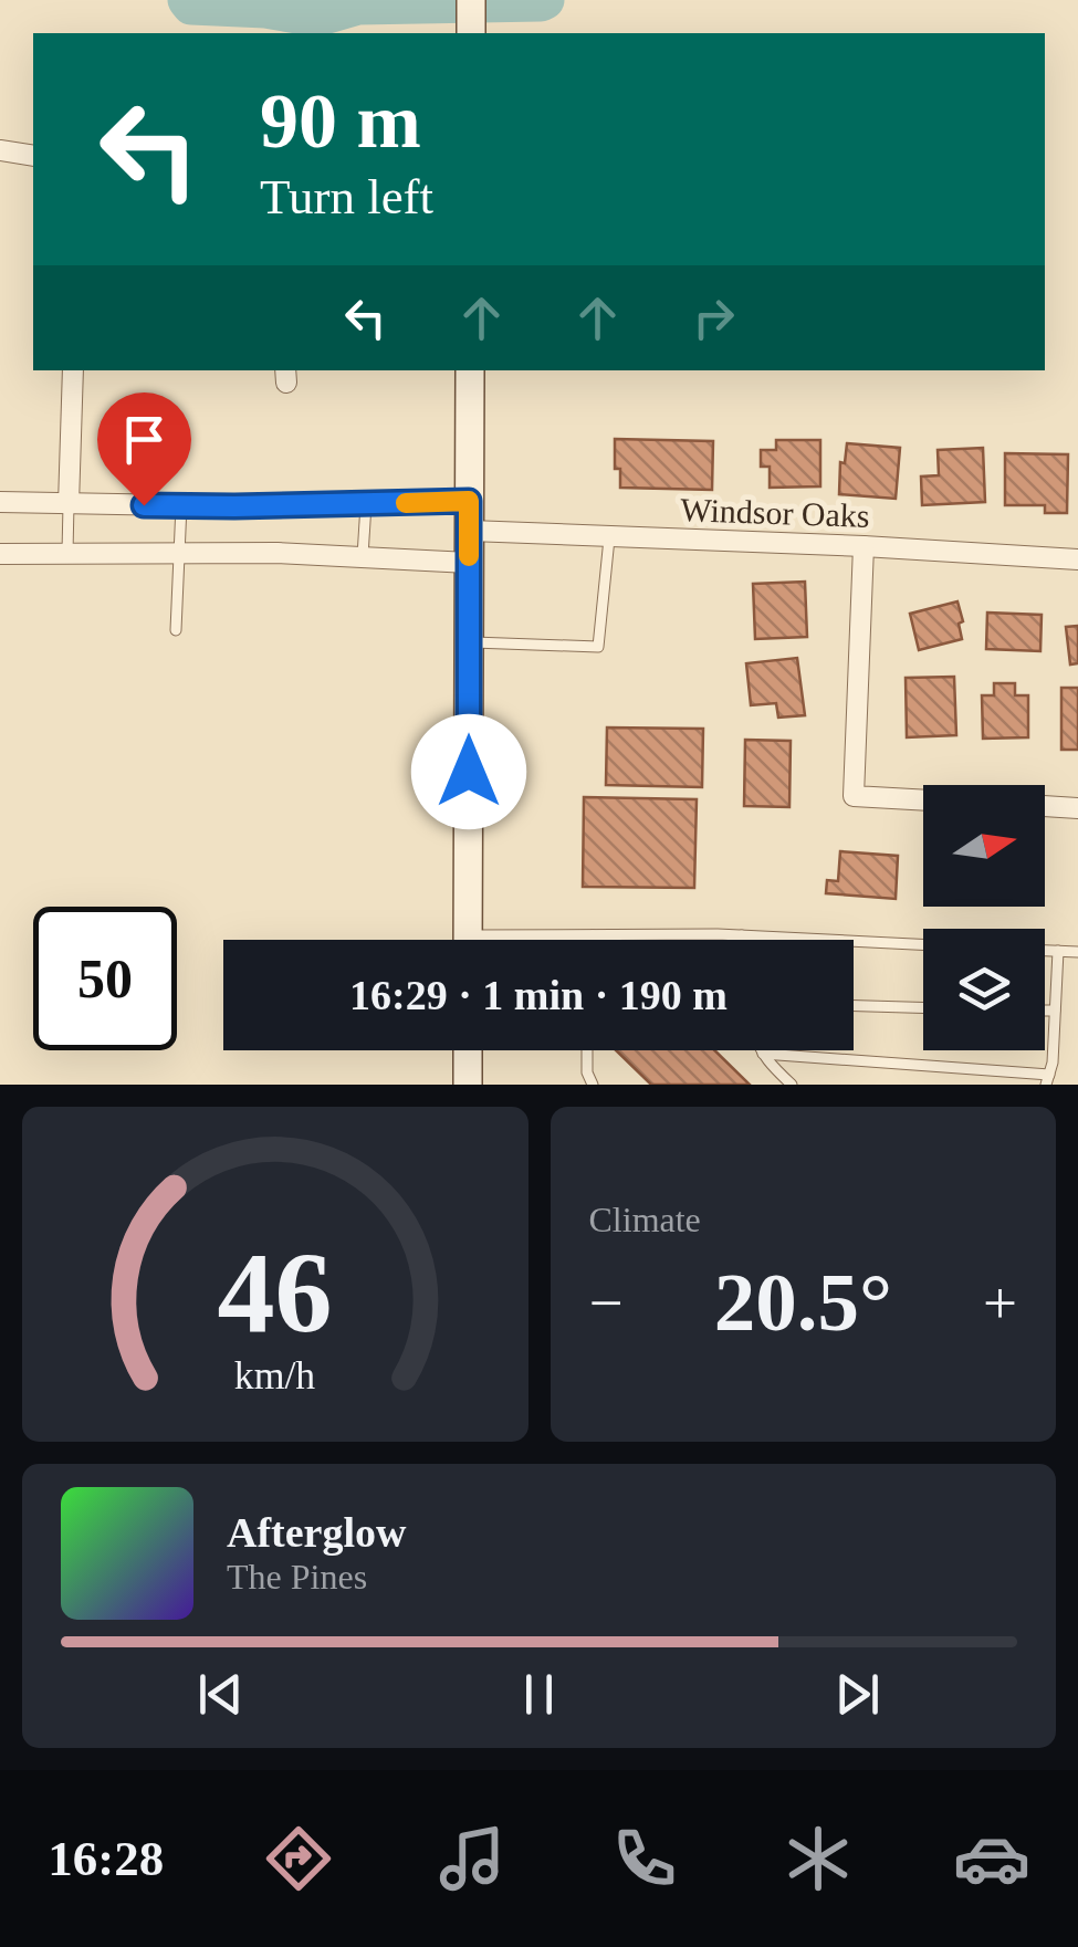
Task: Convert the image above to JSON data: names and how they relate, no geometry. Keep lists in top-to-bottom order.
{
  "streets": {
    "street": ["Windsor Oaks"]
  },
  "north": "right",
  "page": {
    "turn": ["90 m", "Turn left"],
    "limit": "50",
    "trip": "16:29 · 1 min · 190 m",
    "tile": "Climate",
    "heat": ["−", "20.5°", "+"],
    "song": ["Afterglow", "The Pines"],
    "tabs": "16:28",
    "gauge": ["46", "km/h"]
  }
}
